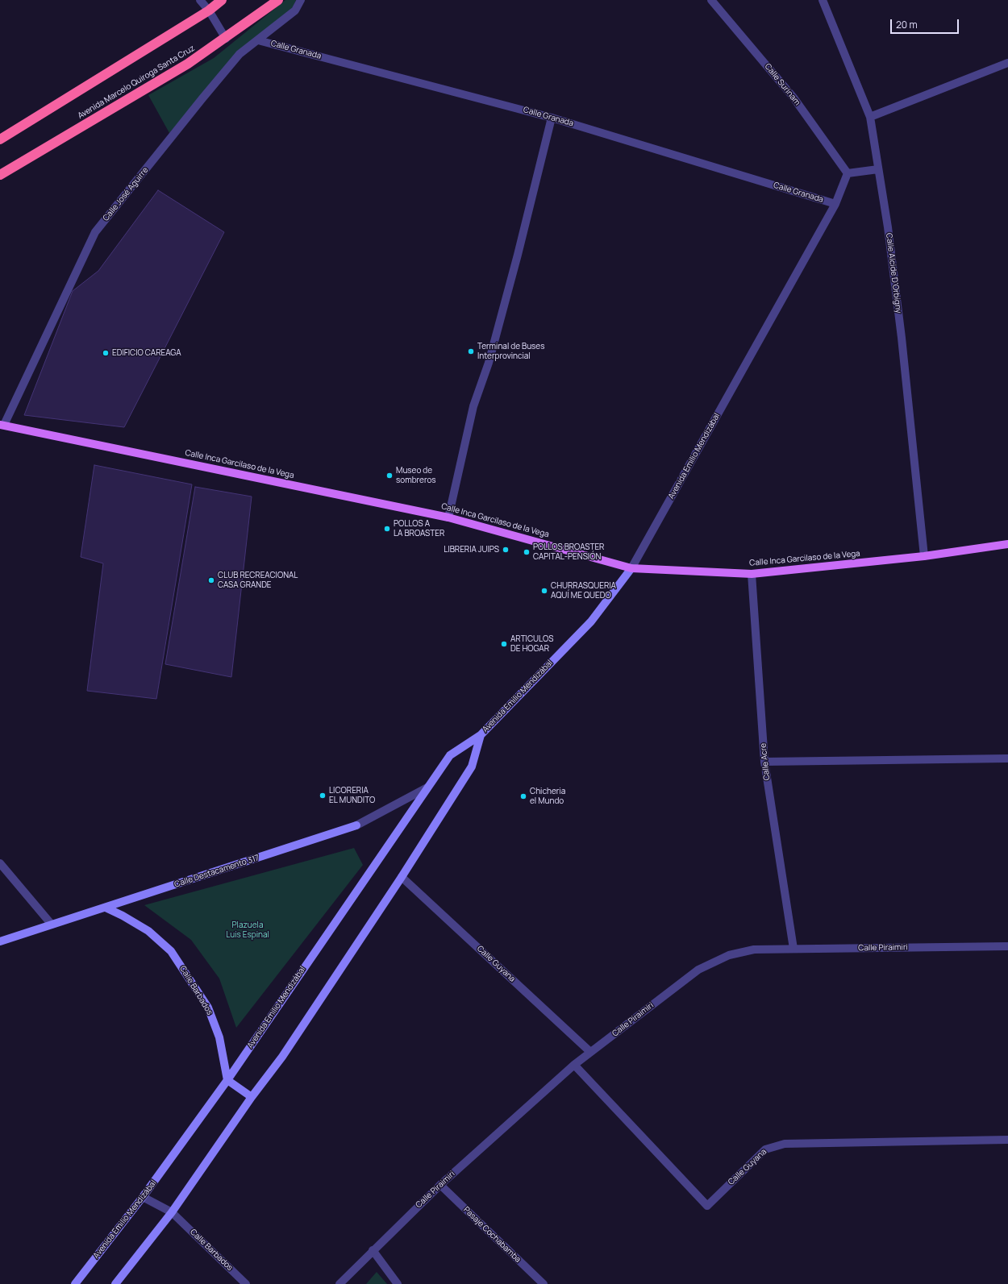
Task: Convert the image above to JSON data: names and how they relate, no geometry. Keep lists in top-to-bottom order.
{
  "streets": {
    "highway": ["Avenida Marcelo Quiroga Santa Cruz"],
    "main road": [
      "Avenida Emilio Mendizábal",
      "Calle Inca Garcilaso de la Vega",
      "Calle Destacamento 317",
      "Calle Barbados"
    ],
    "street": [
      "Calle Granada",
      "Calle Surinam",
      "Calle José Aguirre",
      "Calle Alcide D'Orbigny",
      "Calle Acre",
      "Calle Piraimiri",
      "Calle Guyana",
      "Pasaje Cochabamba"
    ]
  },
  "crossings": [
    ["Calle Granada", "Calle José Aguirre"],
    ["Calle Granada", "Avenida Emilio Mendizábal"],
    ["Calle Surinam", "Avenida Emilio Mendizábal"],
    ["Calle José Aguirre", "Calle Inca Garcilaso de la Vega"],
    ["Calle Alcide D'Orbigny", "Calle Inca Garcilaso de la Vega"],
    ["Avenida Emilio Mendizábal", "Calle Inca Garcilaso de la Vega"],
    ["Avenida Emilio Mendizábal", "Calle Destacamento 317"],
    ["Avenida Emilio Mendizábal", "Calle Guyana"],
    ["Avenida Emilio Mendizábal", "Calle Barbados"],
    ["Calle Inca Garcilaso de la Vega", "Calle Acre"],
    ["Calle Acre", "Calle Piraimiri"],
    ["Calle Destacamento 317", "Calle Barbados"],
    ["Calle Piraimiri", "Calle Guyana"],
    ["Calle Piraimiri", "Pasaje Cochabamba"]
  ],
  "parks": ["Plazuela Luis Espinal"],
  "places": [
    "Terminal de Buses Interprovincial",
    "EDIFICIO CAREAGA",
    "Museo de sombreros",
    "POLLOS A LA BROASTER",
    "LIBRERIA JUIPS",
    "POLLOS BROASTER CAPITAL-PENSIÓN",
    "CLUB RECREACIONAL CASA GRANDE",
    "CHURRASQUERIA AQUÍ ME QUEDO",
    "ARTICULOS DE HOGAR",
    "LICORERIA EL MUNDITO",
    "Chicheria el Mundo"
  ],
  "scale_bar": "20 m"
}
